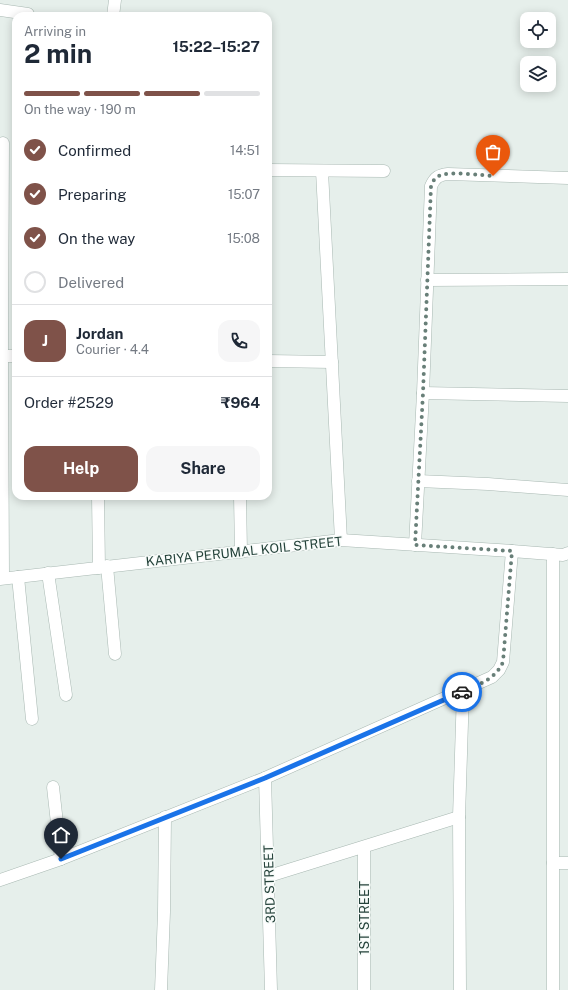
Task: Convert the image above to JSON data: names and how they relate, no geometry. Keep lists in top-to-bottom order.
{
  "streets": {
    "street": ["KARIYA PERUMAL KOIL STREET", "3RD STREET", "1ST STREET"]
  },
  "page": {
    "heading": ["2 min", "Arriving in", "15:22–15:27"],
    "panel": [
      "Jordan",
      "Courier · 4.4",
      "Order #2529",
      "₹964"
    ],
    "bar": "On the way · 190 m",
    "list": [
      ["Confirmed", "14:51"],
      ["Preparing", "15:07"],
      ["On the way", "15:08"],
      "Delivered"
    ],
    "round": "J",
    "buttons": ["Help", "Share"]
  }
}
